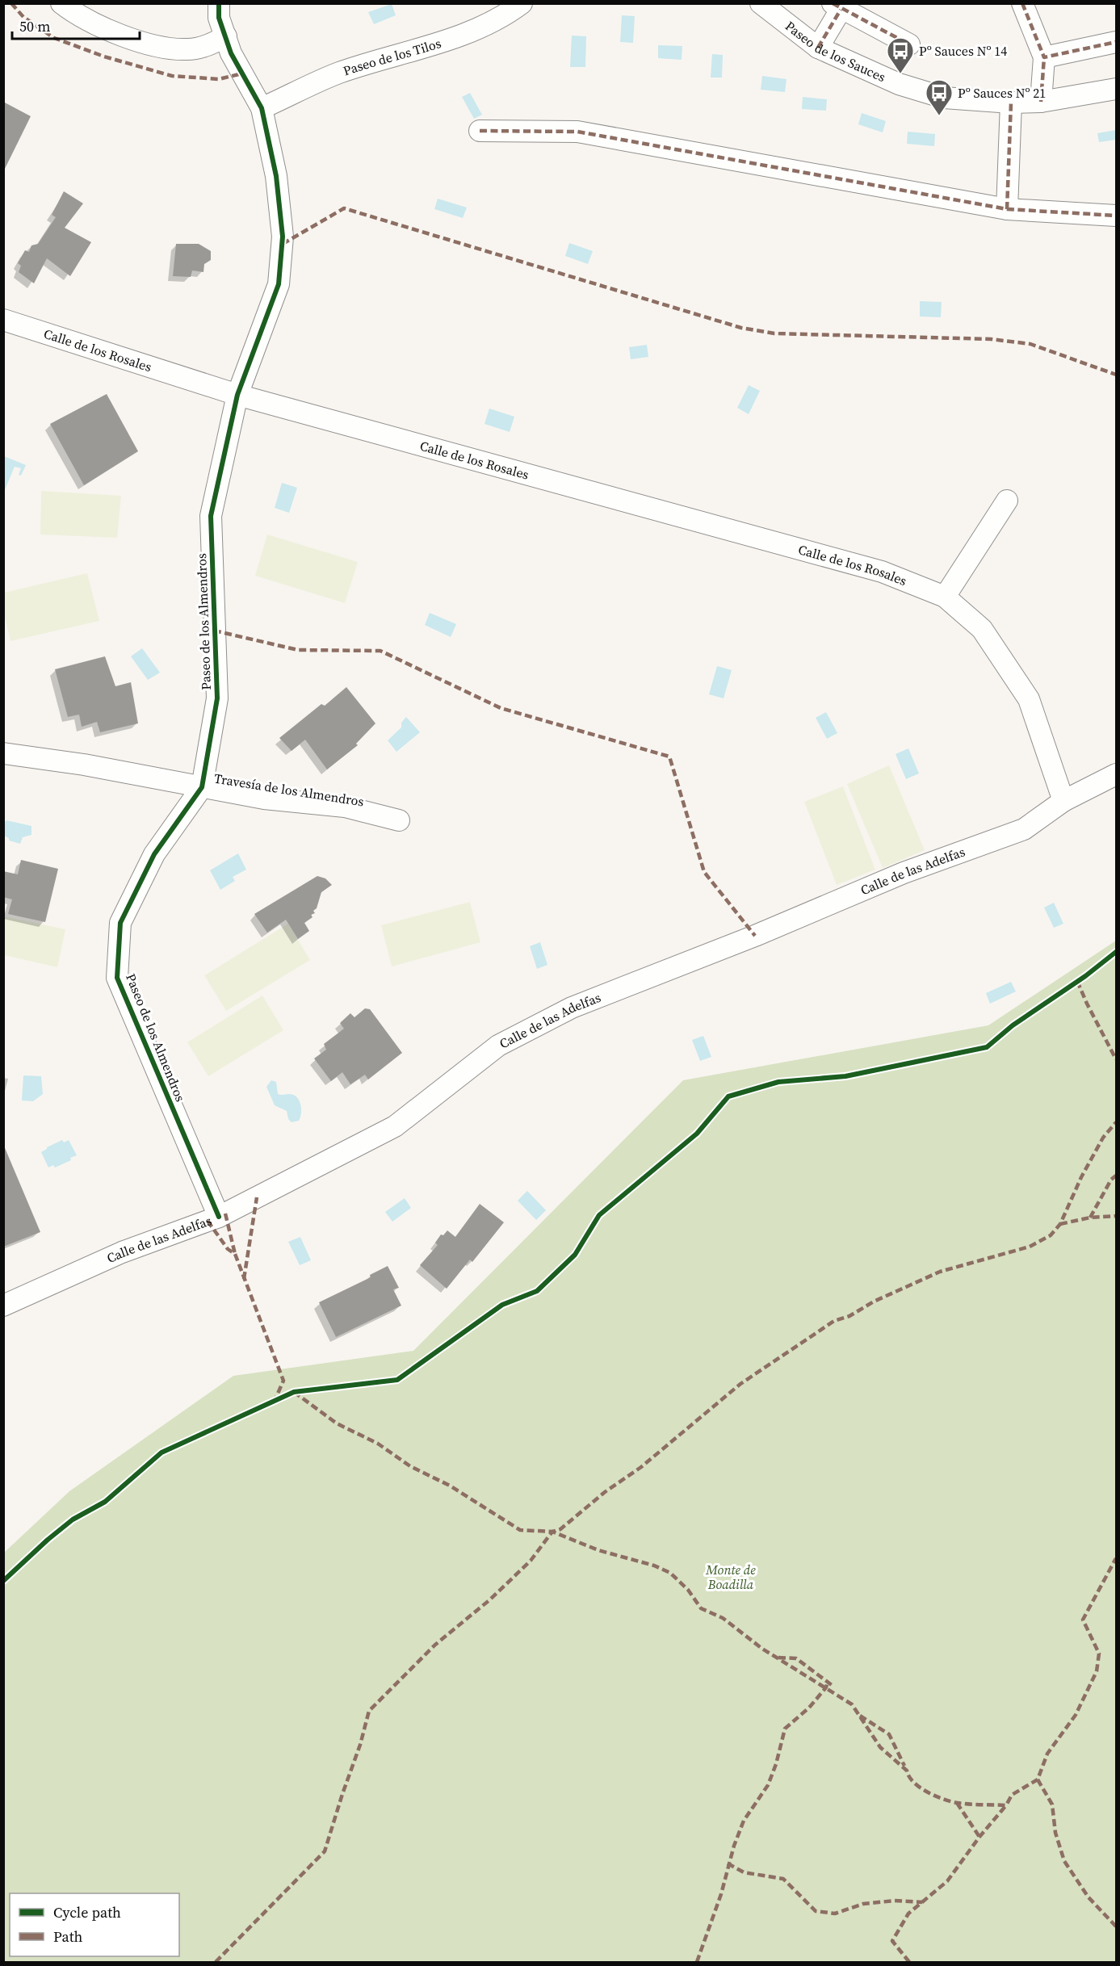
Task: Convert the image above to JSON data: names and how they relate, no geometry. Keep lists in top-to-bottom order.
{
  "streets": {
    "street": [
      "Paseo de los Sauces",
      "Paseo de los Tilos",
      "Calle de los Rosales",
      "Paseo de los Almendros",
      "Travesía de los Almendros",
      "Calle de las Adelfas"
    ]
  },
  "crossings": [
    ["Paseo de los Tilos", "Paseo de los Almendros"],
    ["Calle de los Rosales", "Paseo de los Almendros"],
    ["Calle de los Rosales", "Calle de las Adelfas"],
    ["Paseo de los Almendros", "Travesía de los Almendros"],
    ["Paseo de los Almendros", "Calle de las Adelfas"]
  ],
  "parks": ["Monte de Boadilla"],
  "places": {
    "bus stop": ["Pº Sauces Nº 14", "Pº Sauces Nº 21"]
  },
  "legend": ["Cycle path", "Path"],
  "scale_bar": "50 m"
}
